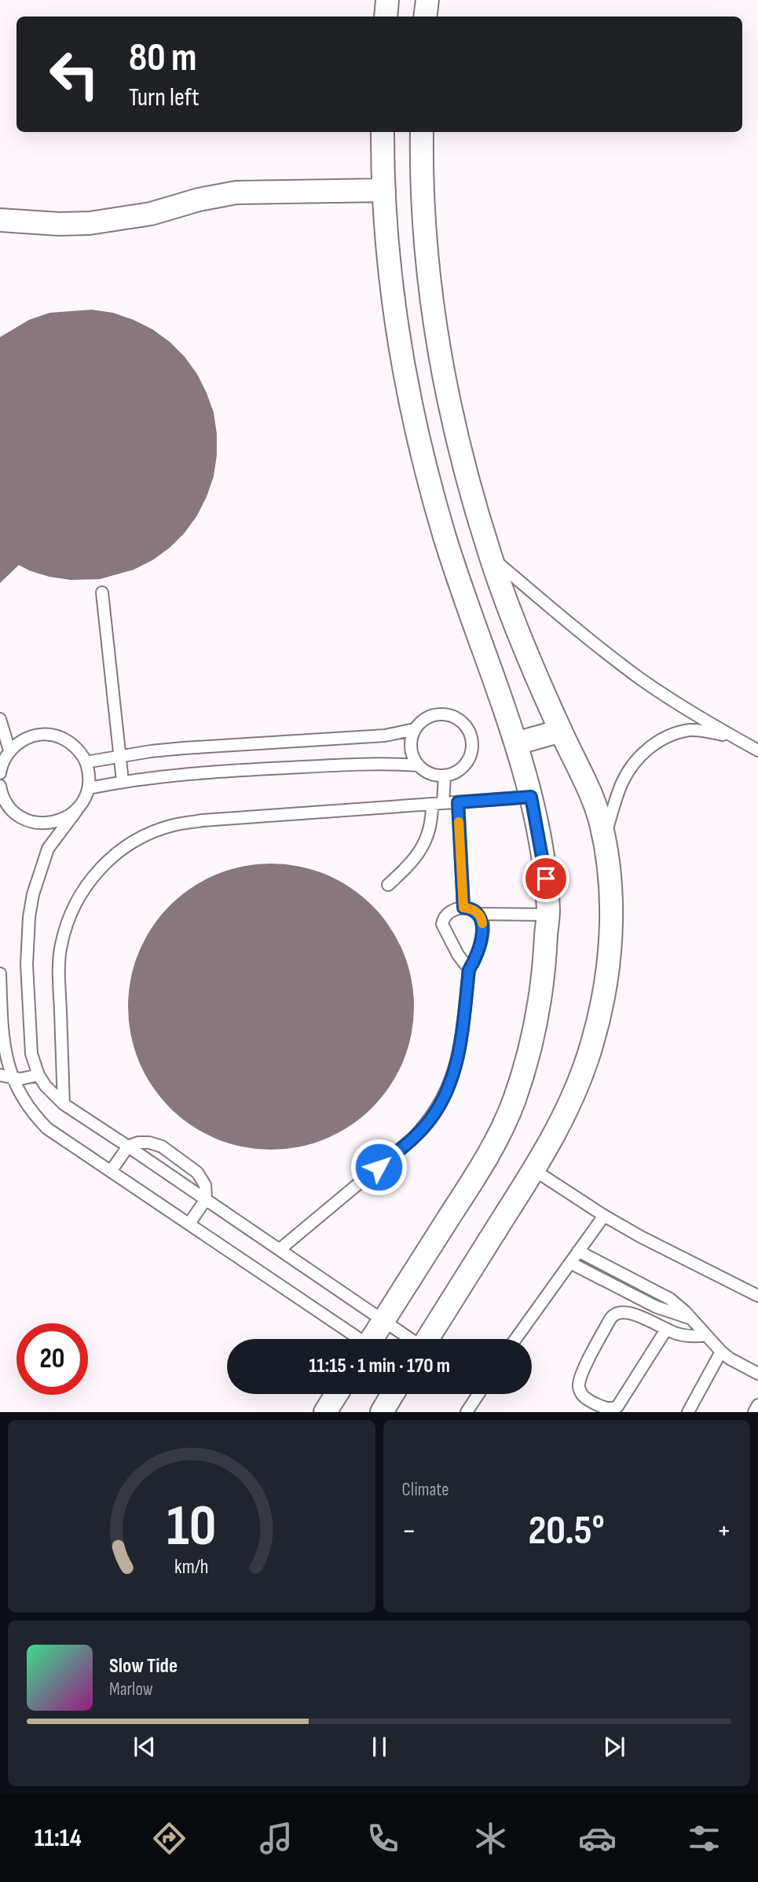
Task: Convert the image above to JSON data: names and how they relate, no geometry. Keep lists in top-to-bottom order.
{
  "page": {
    "turn": ["80 m", "Turn left"],
    "limit": "20",
    "trip": "11:15 · 1 min · 170 m",
    "tile": "Climate",
    "heat": ["−", "20.5°", "+"],
    "song": ["Slow Tide", "Marlow"],
    "tabs": "11:14",
    "gauge": ["10", "km/h"]
  }
}
